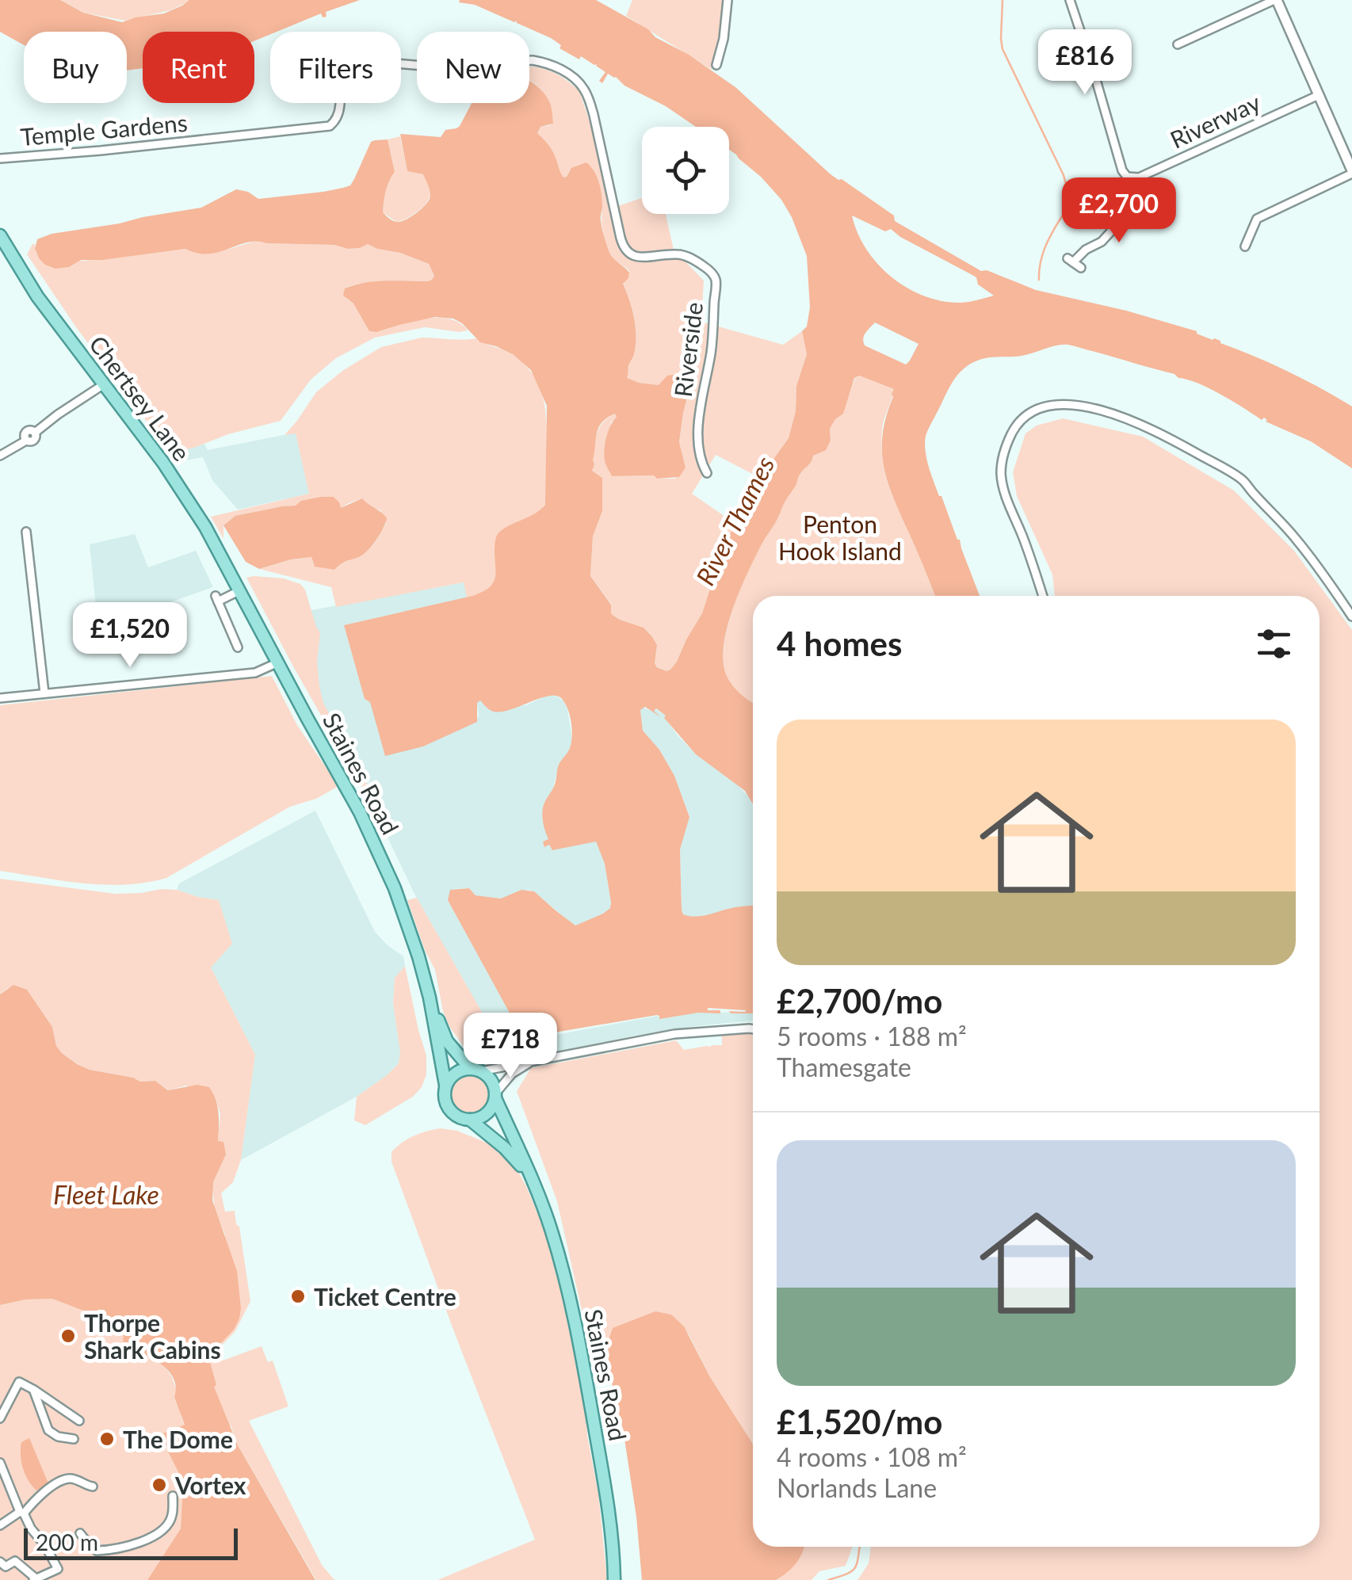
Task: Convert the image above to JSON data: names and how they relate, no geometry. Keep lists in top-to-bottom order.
{
  "streets": {
    "main road": ["Chertsey Lane", "Staines Road"],
    "street": ["Riverway", "Temple Gardens", "Riverside"]
  },
  "crossings": [
    ["Chertsey Lane", "Staines Road"]
  ],
  "water": ["River Thames", "Fleet Lake"],
  "parks": ["Penton Hook Island"],
  "places": [
    "Ticket Centre",
    "Thorpe Shark Cabins",
    "The Dome",
    "Vortex"
  ],
  "scale_bar": "200 m",
  "page": {
    "price": [
      "£816",
      "£2,700",
      "£1,520",
      "£718"
    ],
    "chip": [
      "Buy",
      "Rent",
      "Filters",
      "New"
    ],
    "heading": "4 homes",
    "list": [
      {
        "name": "£2,700/mo",
        "note": "5 rooms · 188 m² · Thamesgate"
      },
      {
        "name": "£1,520/mo",
        "note": "4 rooms · 108 m² · Norlands Lane"
      }
    ],
    "scale": "200 m"
  }
}
